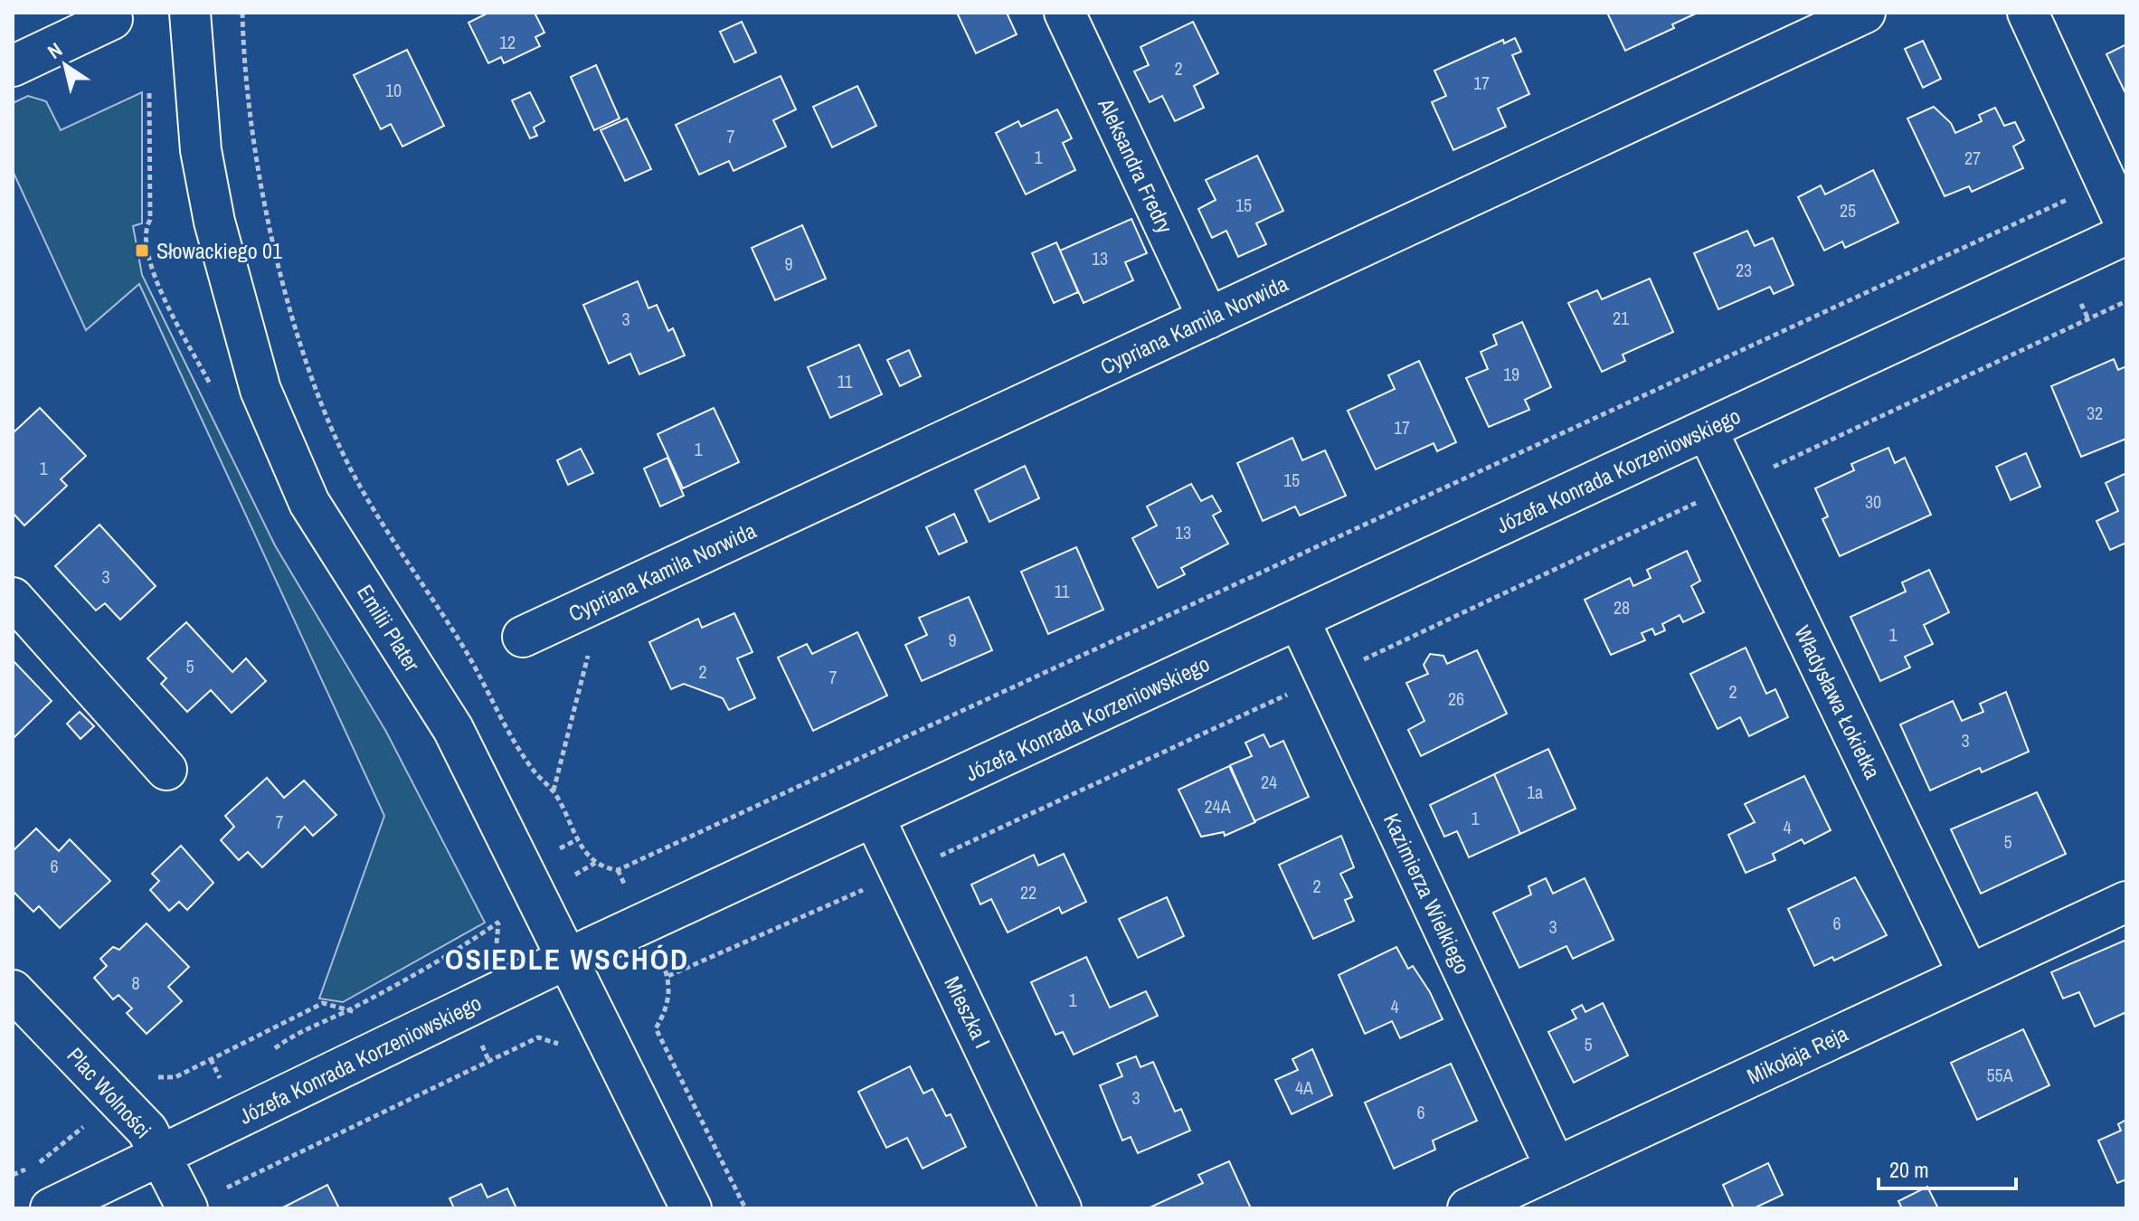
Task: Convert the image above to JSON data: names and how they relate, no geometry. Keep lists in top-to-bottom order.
{
  "streets": {
    "street": [
      "Aleksandra Fredry",
      "Cypriana Kamila Norwida",
      "Józefa Konrada Korzeniowskiego",
      "Emilii Plater",
      "Władysława Łokietka",
      "Kazimierza Wielkiego",
      "Mieszka I",
      "Mikołaja Reja",
      "Plac Wolności"
    ]
  },
  "crossings": [
    ["Aleksandra Fredry", "Cypriana Kamila Norwida"],
    ["Józefa Konrada Korzeniowskiego", "Emilii Plater"],
    ["Józefa Konrada Korzeniowskiego", "Władysława Łokietka"],
    ["Józefa Konrada Korzeniowskiego", "Kazimierza Wielkiego"],
    ["Józefa Konrada Korzeniowskiego", "Mieszka I"],
    ["Józefa Konrada Korzeniowskiego", "Plac Wolności"],
    ["Władysława Łokietka", "Mikołaja Reja"],
    ["Kazimierza Wielkiego", "Mikołaja Reja"]
  ],
  "districts": ["OSIEDLE WSCHÓD"],
  "places": {
    "transit": ["Słowackiego 01"]
  },
  "house_numbers": [
    "12",
    "2",
    "17",
    "10",
    "7",
    "1",
    "27",
    "15",
    "25",
    "13",
    "9",
    "23",
    "21",
    "3",
    "19",
    "11",
    "32",
    "17",
    "1",
    "1",
    "15",
    "30",
    "13",
    "3",
    "11",
    "28",
    "1",
    "9",
    "5",
    "2",
    "7",
    "2",
    "26",
    "3",
    "24",
    "1a",
    "24A",
    "1",
    "7",
    "4",
    "5",
    "6",
    "2",
    "22",
    "6",
    "3",
    "8",
    "1",
    "4",
    "5",
    "55A",
    "4A",
    "3",
    "6"
  ],
  "scale_bar": "20 m",
  "north": "top left"
}
